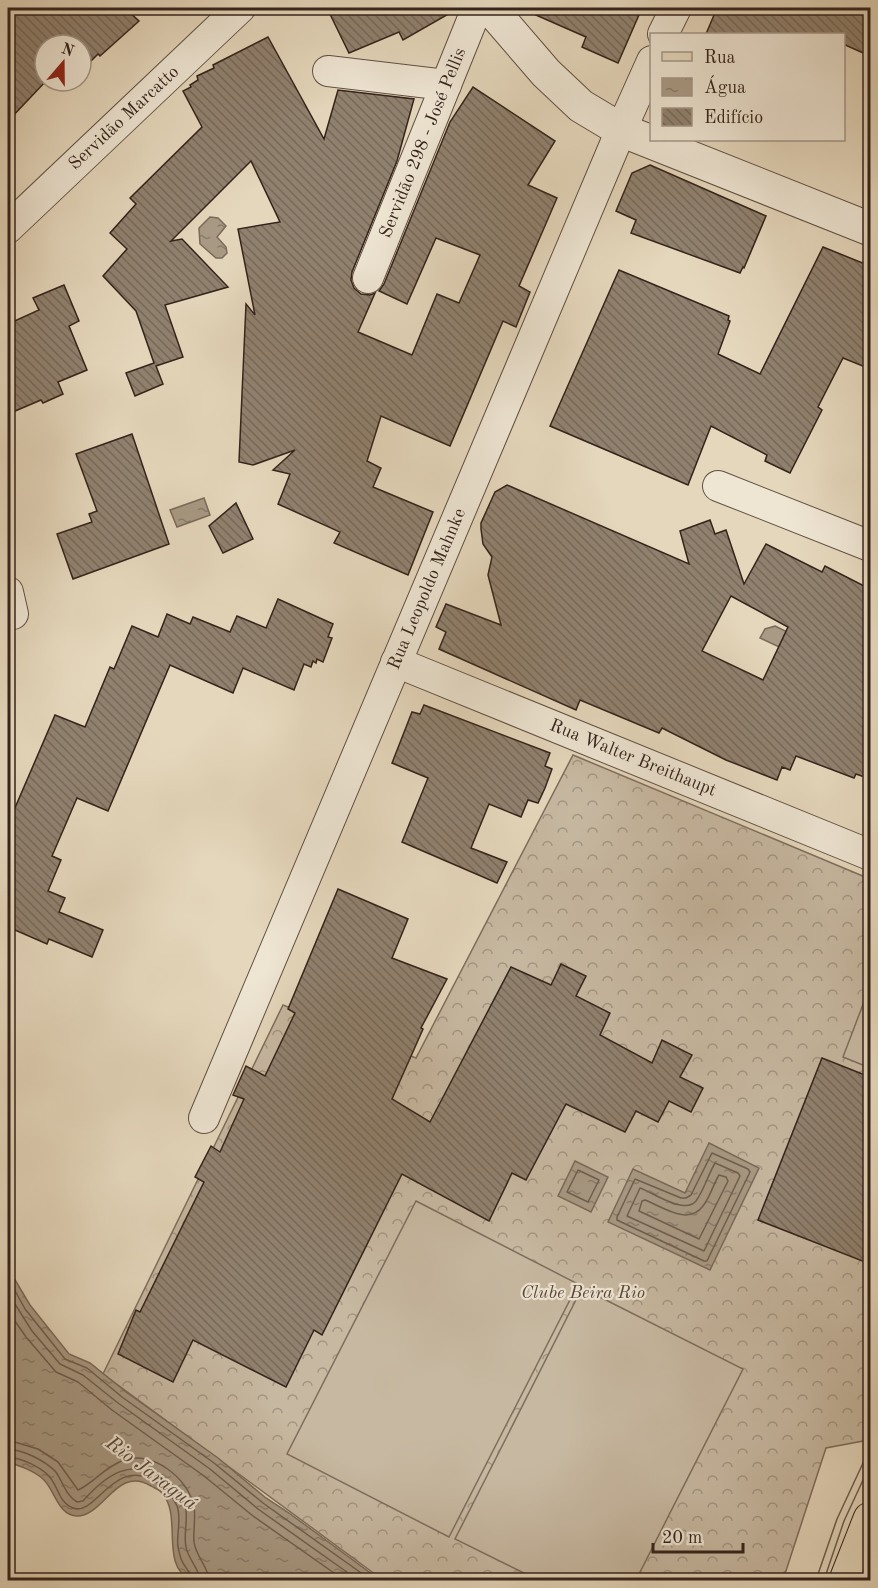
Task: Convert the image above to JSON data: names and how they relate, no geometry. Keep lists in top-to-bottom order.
{
  "streets": {
    "street": [
      "Servidão Marcatto",
      "Servidão 298 - José Pellis",
      "Rua Leopoldo Mahnke",
      "Rua Walter Breithaupt"
    ]
  },
  "crossings": [
    ["Rua Leopoldo Mahnke", "Rua Walter Breithaupt"]
  ],
  "water": ["Rio Jaraguá"],
  "parks": ["Clube Beira Rio"],
  "legend": ["Rua", "Água", "Edifício"],
  "scale_bar": "20 m",
  "north": "top"
}
